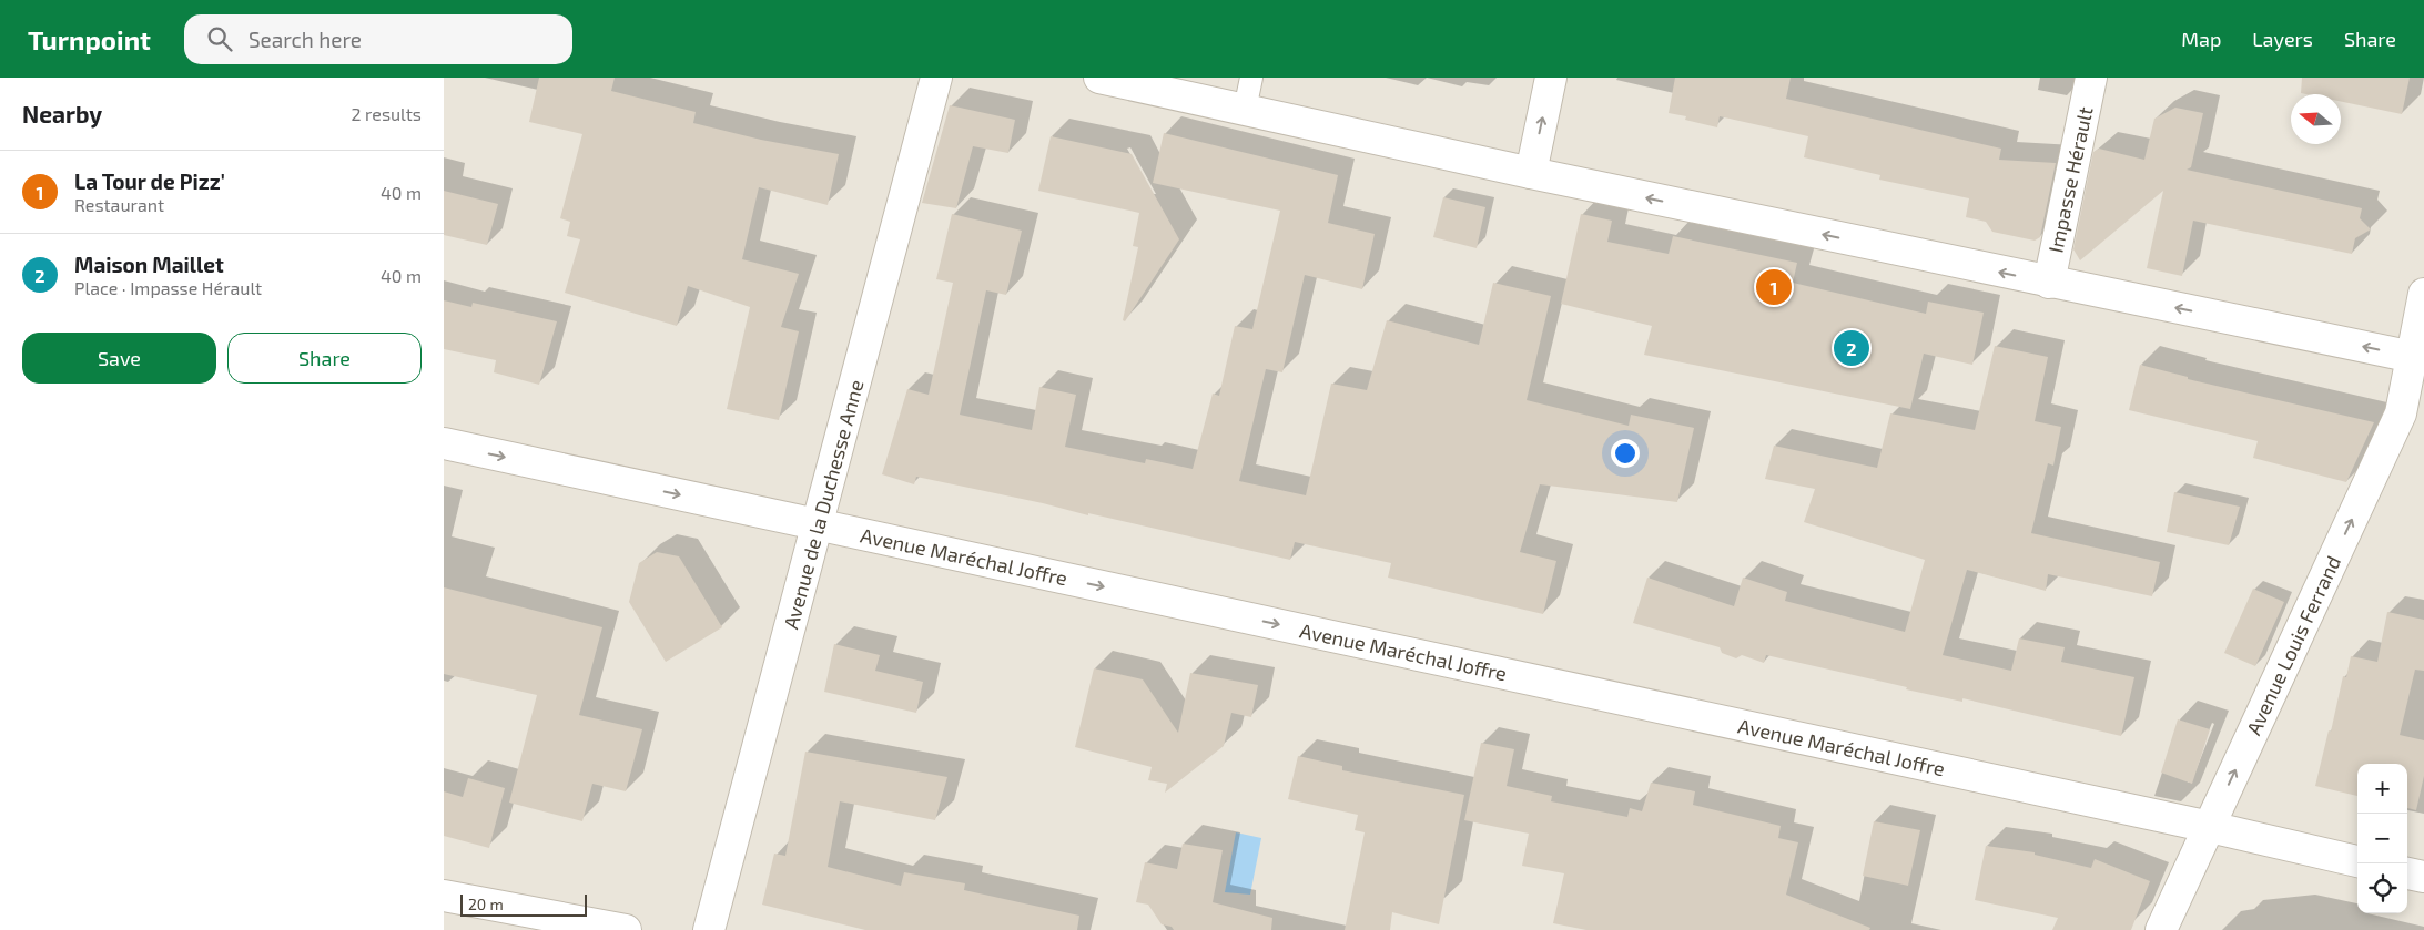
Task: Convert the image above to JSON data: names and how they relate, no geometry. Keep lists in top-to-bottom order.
{
  "streets": {
    "street": [
      "Impasse Hérault",
      "Avenue de la Duchesse Anne",
      "Avenue Maréchal Joffre",
      "Avenue Louis Ferrand"
    ]
  },
  "crossings": [
    ["Avenue de la Duchesse Anne", "Avenue Maréchal Joffre"],
    ["Avenue Maréchal Joffre", "Avenue Louis Ferrand"]
  ],
  "one_way": ["Avenue Maréchal Joffre", "Avenue Louis Ferrand"],
  "scale_bar": "20 m",
  "north": "left",
  "page": {
    "header": "Turnpoint",
    "search": "Search here",
    "nav": ["Map", "Layers", "Share"],
    "heading": ["Nearby", "2 results"],
    "list": [
      {
        "mark": "1",
        "name": "La Tour de Pizz'",
        "note": "Restaurant",
        "value": "40 m"
      },
      {
        "mark": "2",
        "name": "Maison Maillet",
        "note": "Place · Impasse Hérault",
        "value": "40 m"
      }
    ],
    "pins": ["1", "2"],
    "buttons": ["Save", "Share"],
    "map_buttons": ["+", "−"],
    "scale": "20 m"
  }
}
